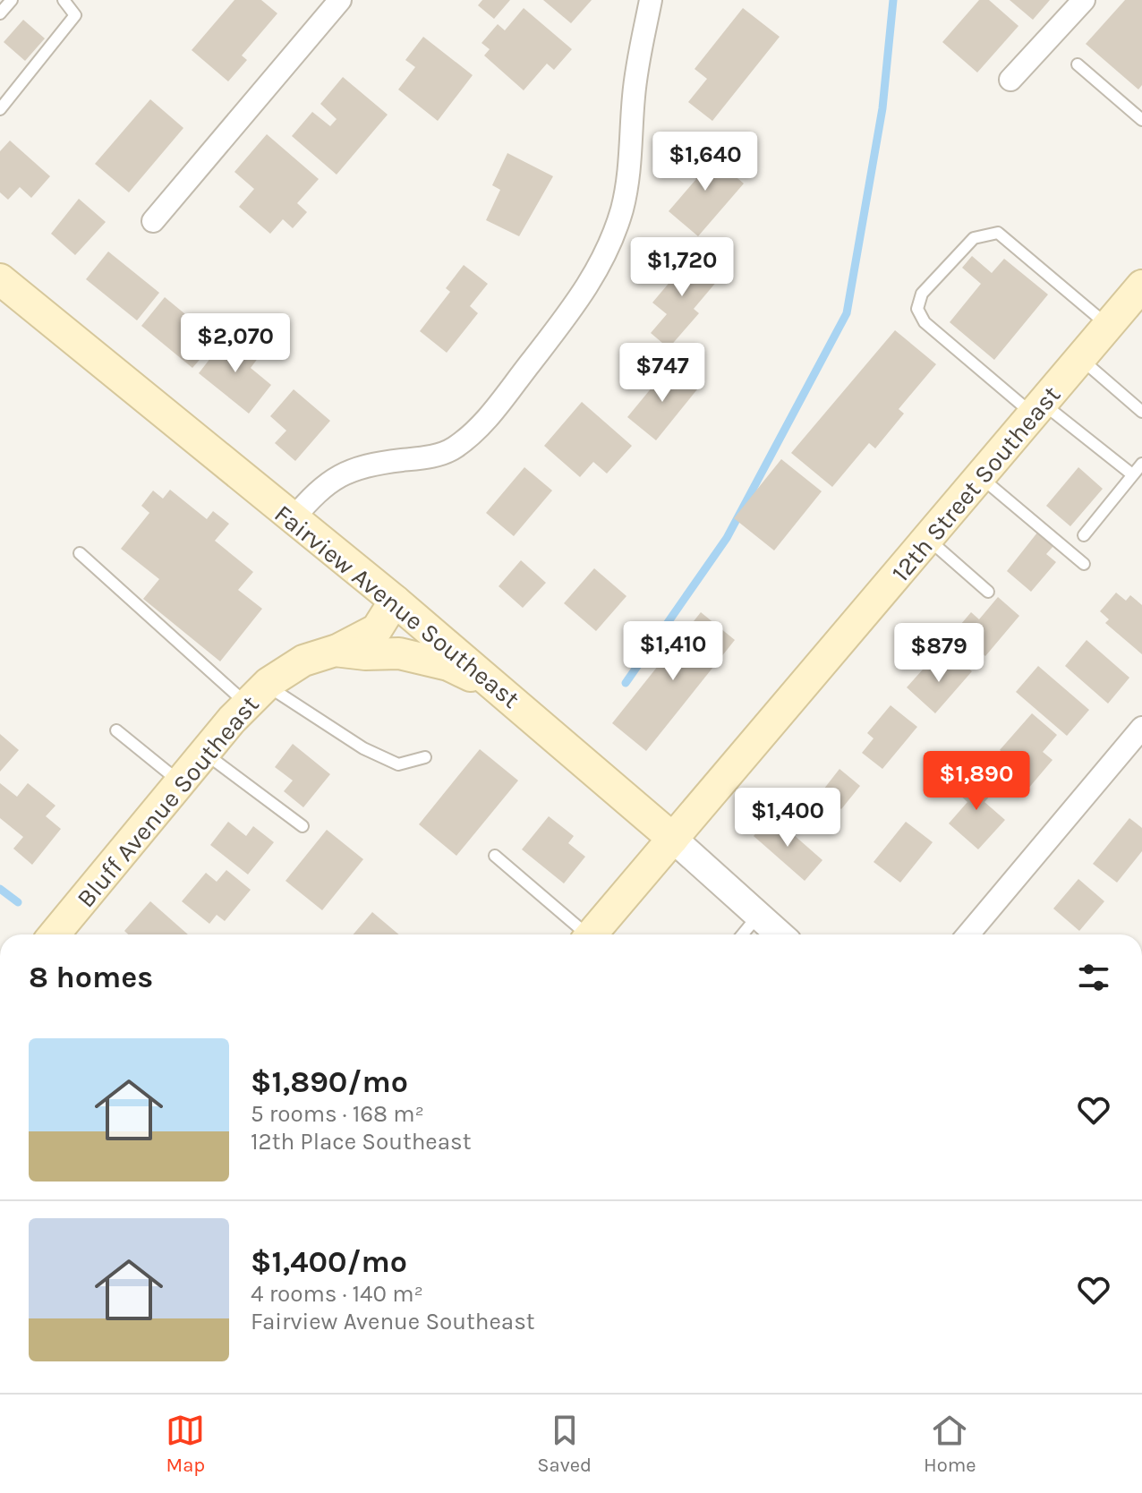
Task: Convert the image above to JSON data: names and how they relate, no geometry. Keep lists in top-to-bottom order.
{
  "streets": {
    "main road": ["12th Street Southeast", "Fairview Avenue Southeast", "Bluff Avenue Southeast"]
  },
  "crossings": [
    ["12th Street Southeast", "Fairview Avenue Southeast"],
    ["Fairview Avenue Southeast", "Bluff Avenue Southeast"]
  ],
  "page": {
    "price": [
      "$1,640",
      "$1,720",
      "$2,070",
      "$747",
      "$1,410",
      "$879",
      "$1,890",
      "$1,400"
    ],
    "heading": "8 homes",
    "list": [
      {
        "name": "$1,890/mo",
        "note": "5 rooms · 168 m² · 12th Place Southeast"
      },
      {
        "name": "$1,400/mo",
        "note": "4 rooms · 140 m² · Fairview Avenue Southeast"
      }
    ],
    "tabs": ["Map", "Saved", "Home"]
  }
}
